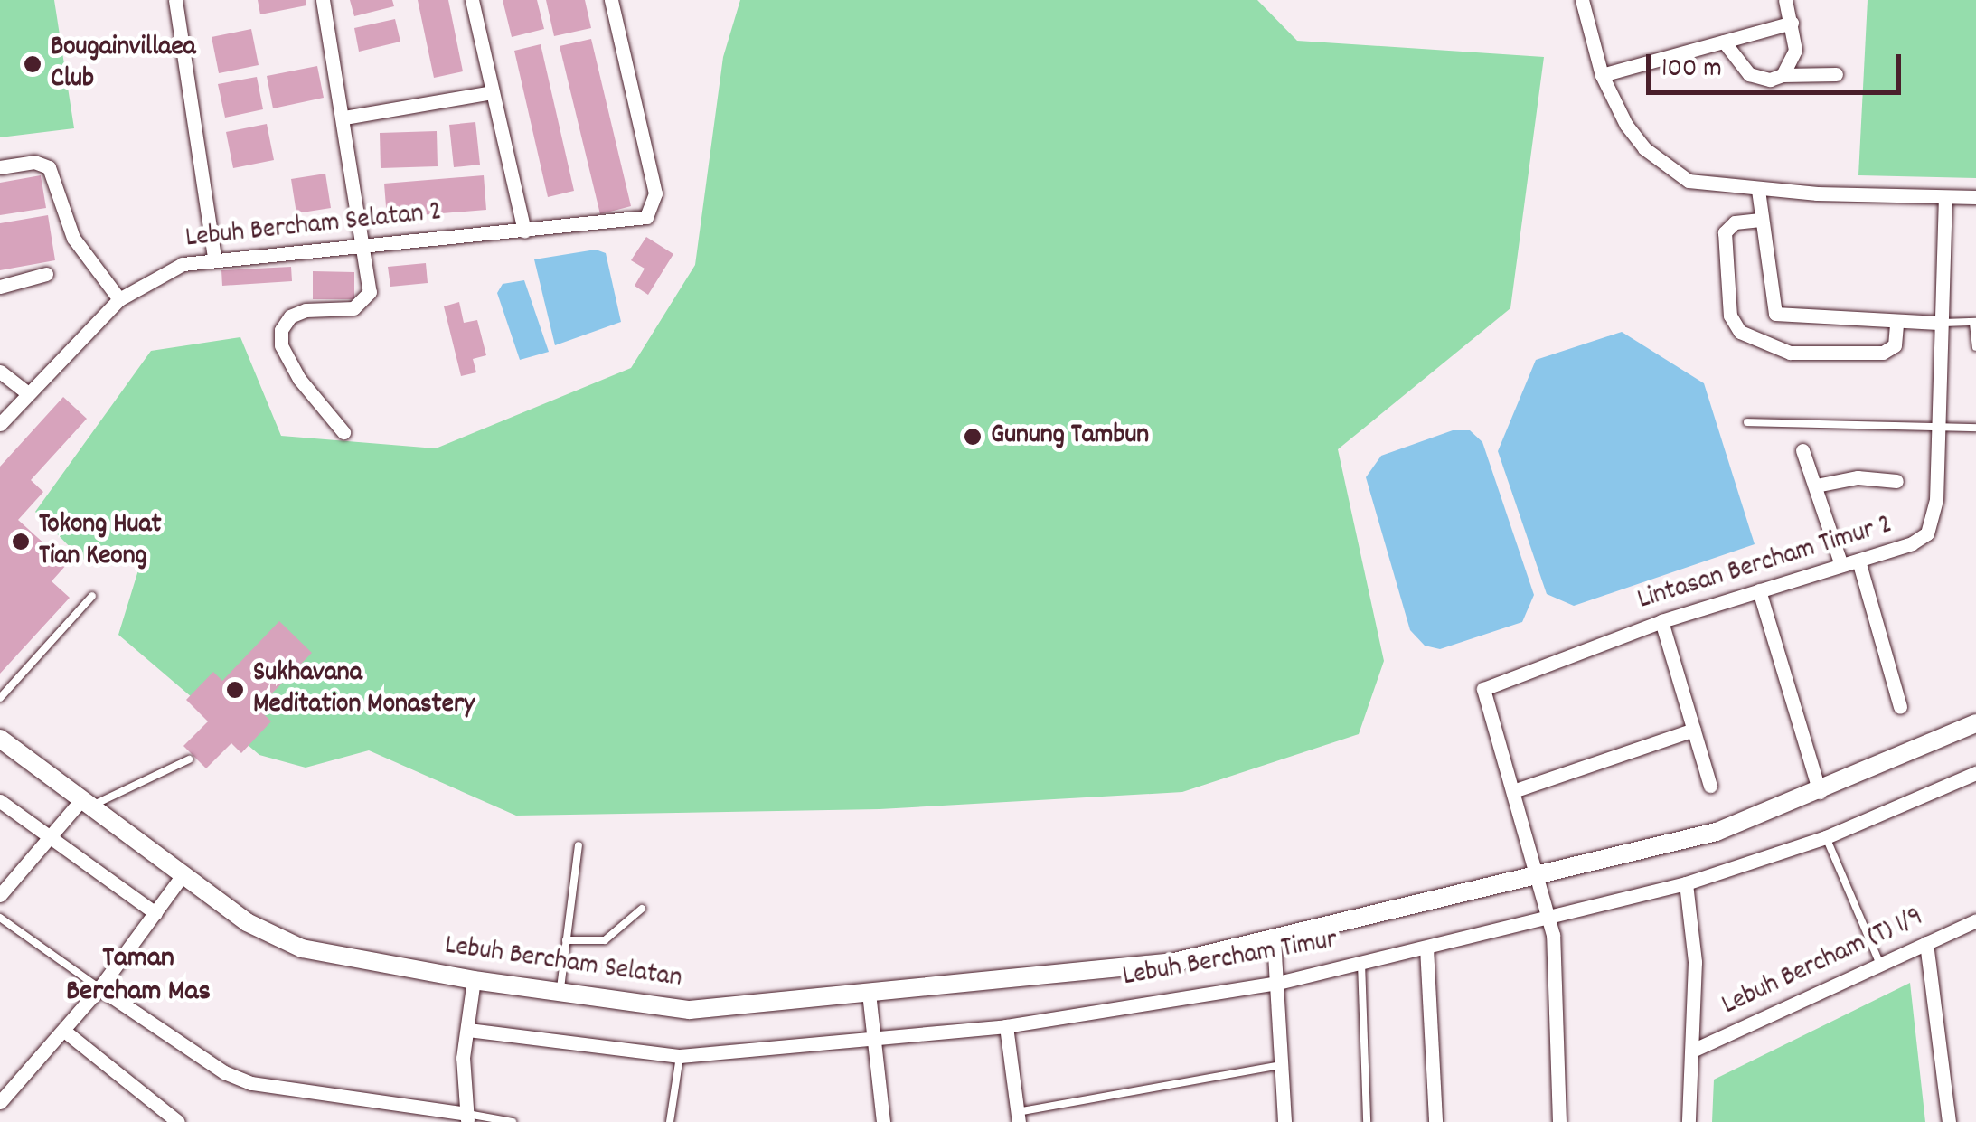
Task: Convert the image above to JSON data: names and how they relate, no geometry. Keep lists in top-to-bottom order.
{
  "streets": {
    "street": [
      "Lebuh Bercham Selatan 2",
      "Lintasan Bercham Timur 2",
      "Lebuh Bercham Timur",
      "Lebuh Bercham (T) 1/9",
      "Lebuh Bercham Selatan"
    ]
  },
  "crossings": [
    ["Lintasan Bercham Timur 2", "Lebuh Bercham Timur"],
    ["Lebuh Bercham Timur", "Lebuh Bercham Selatan"]
  ],
  "districts": ["Taman Bercham Mas"],
  "places": [
    "Bougainvillaea Club",
    "Gunung Tambun",
    "Tokong Huat Tian Keong",
    "Sukhavana Meditation Monastery"
  ],
  "scale_bar": "100 m"
}
